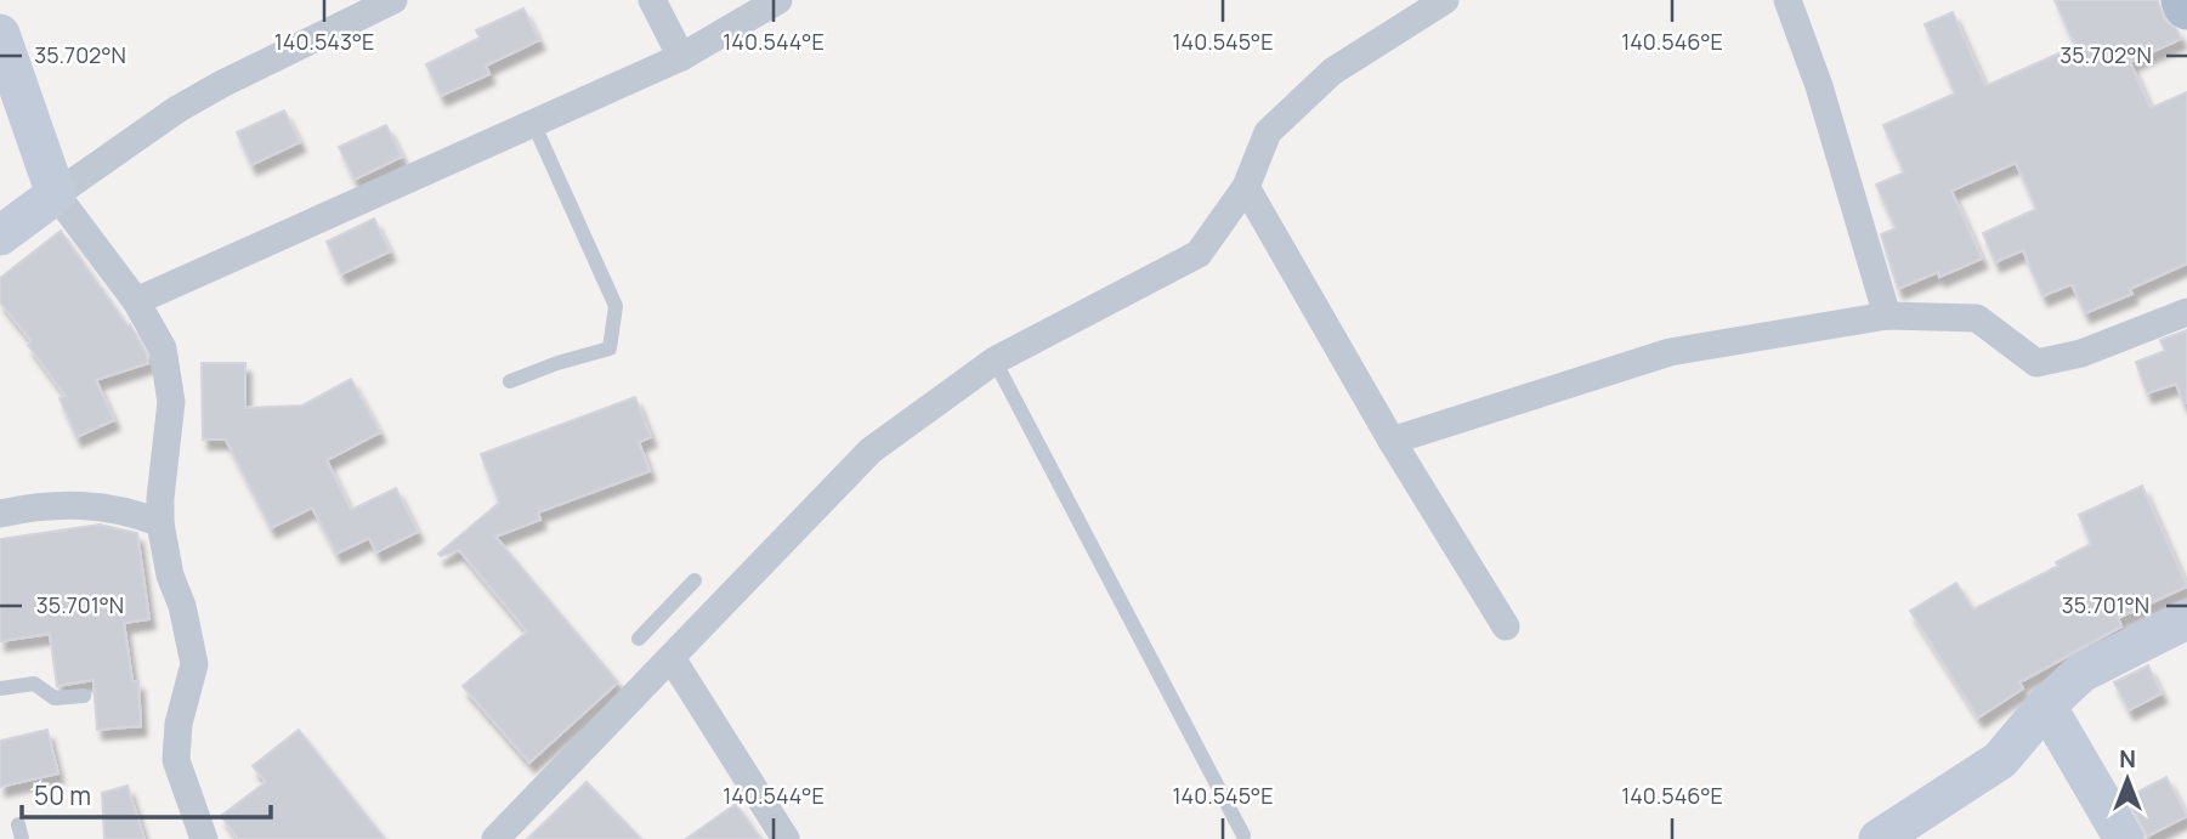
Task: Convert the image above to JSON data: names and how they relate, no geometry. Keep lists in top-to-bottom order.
{
  "scale_bar": "50 m",
  "north": "top",
  "coordinates": [
    "140.543°E",
    "140.544°E",
    "140.545°E",
    "140.546°E",
    "35.702°N",
    "35.701°N"
  ]
}
